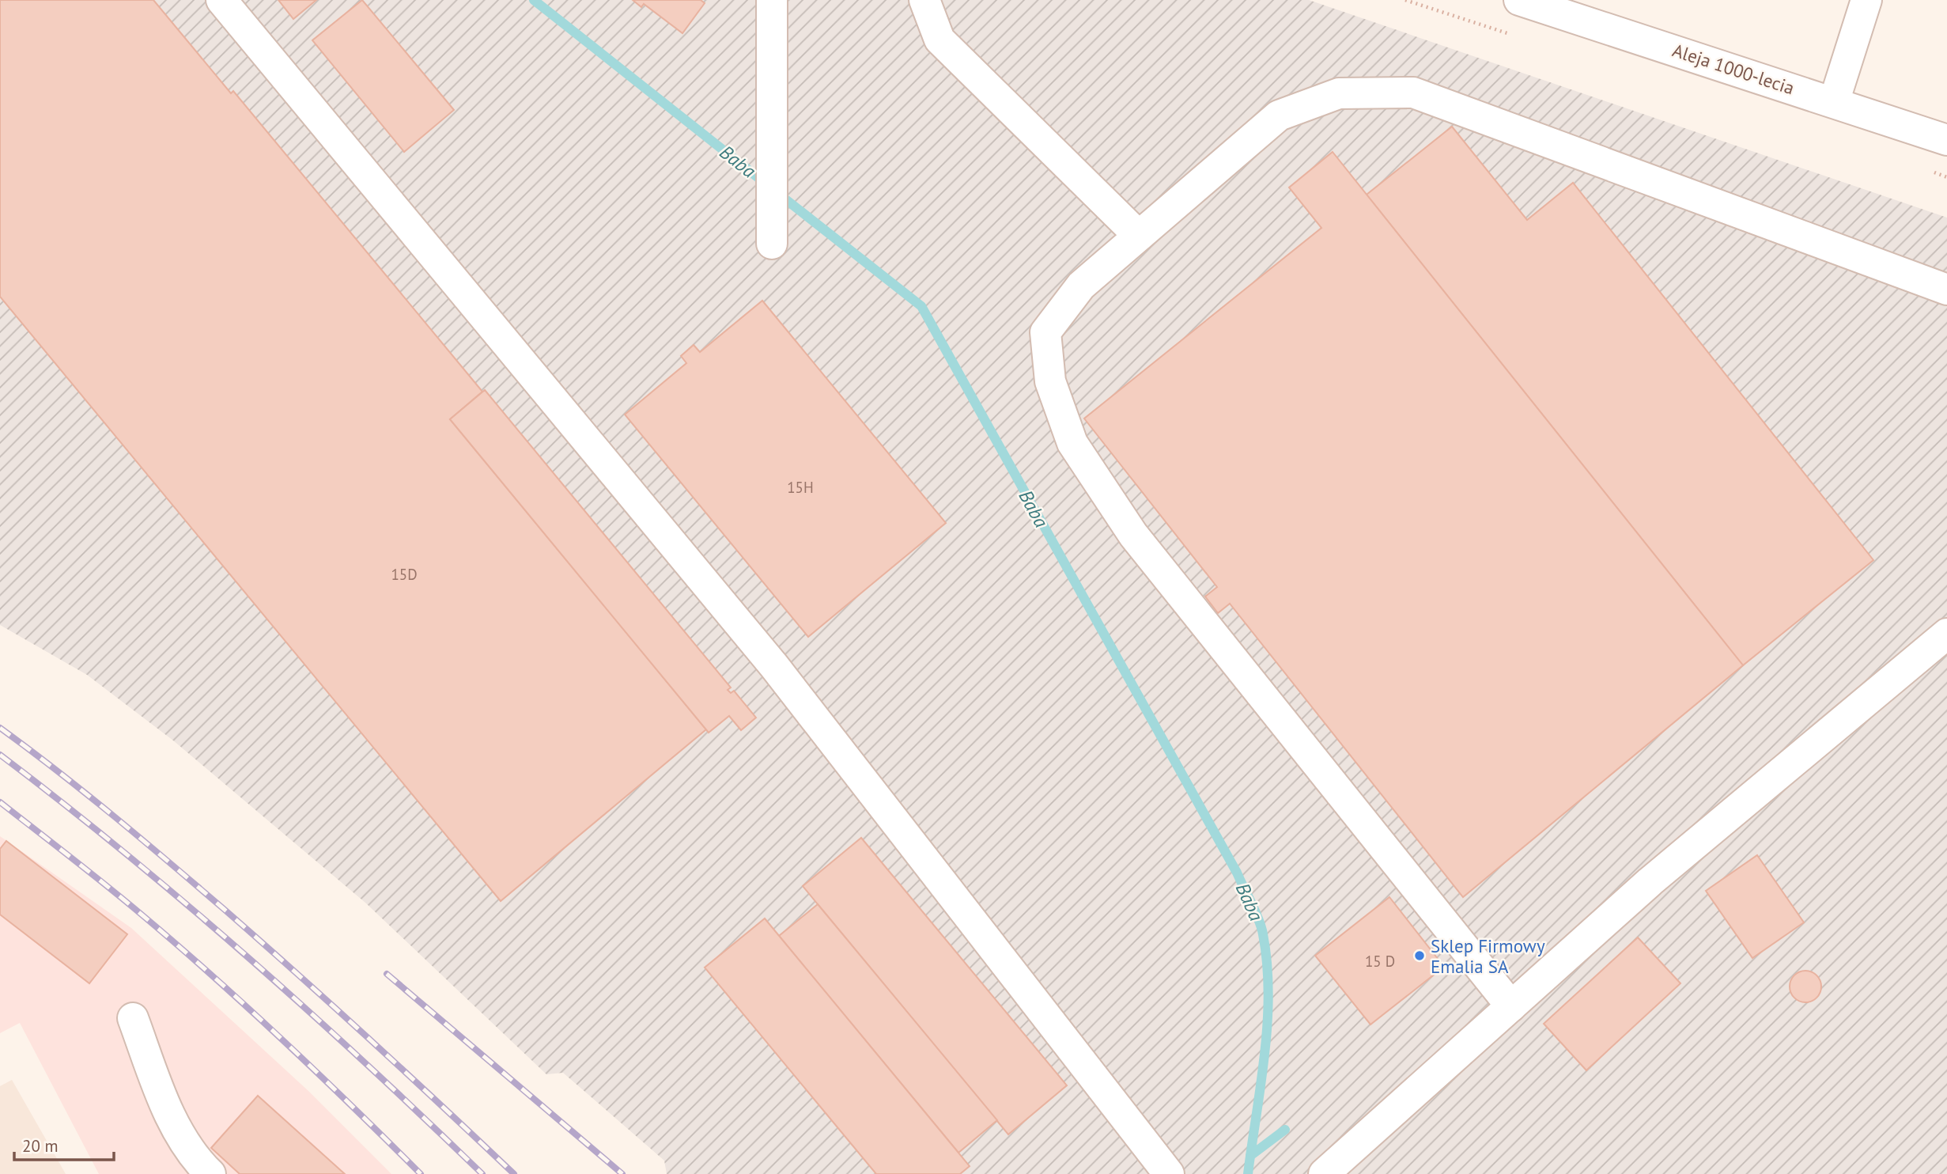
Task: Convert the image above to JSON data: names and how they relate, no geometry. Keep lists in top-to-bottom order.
{
  "streets": {
    "street": ["Aleja 1000-lecia"]
  },
  "water": ["Baba"],
  "places": ["Sklep Firmowy Emalia SA"],
  "house_numbers": ["15H", "15D", "15 D"],
  "scale_bar": "20 m"
}
